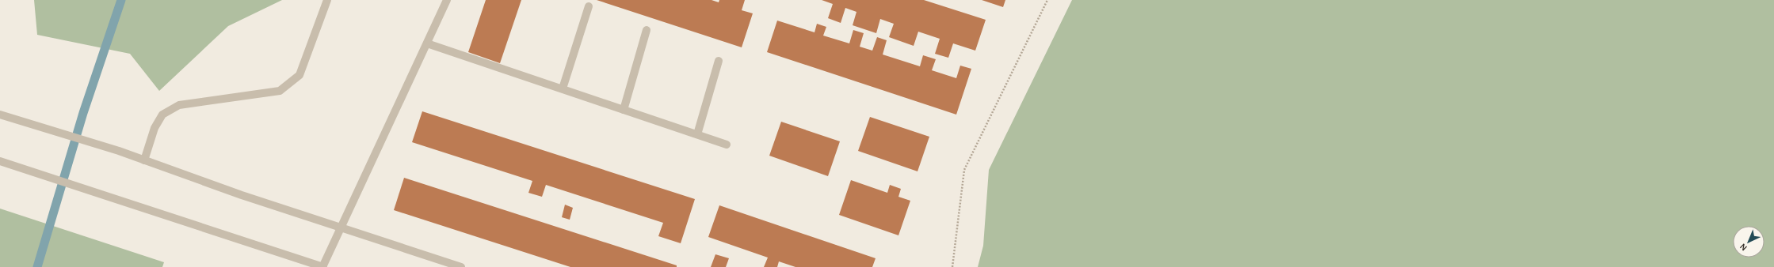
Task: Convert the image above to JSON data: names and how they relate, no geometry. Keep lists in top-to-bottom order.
{
  "north": "bottom left"
}
